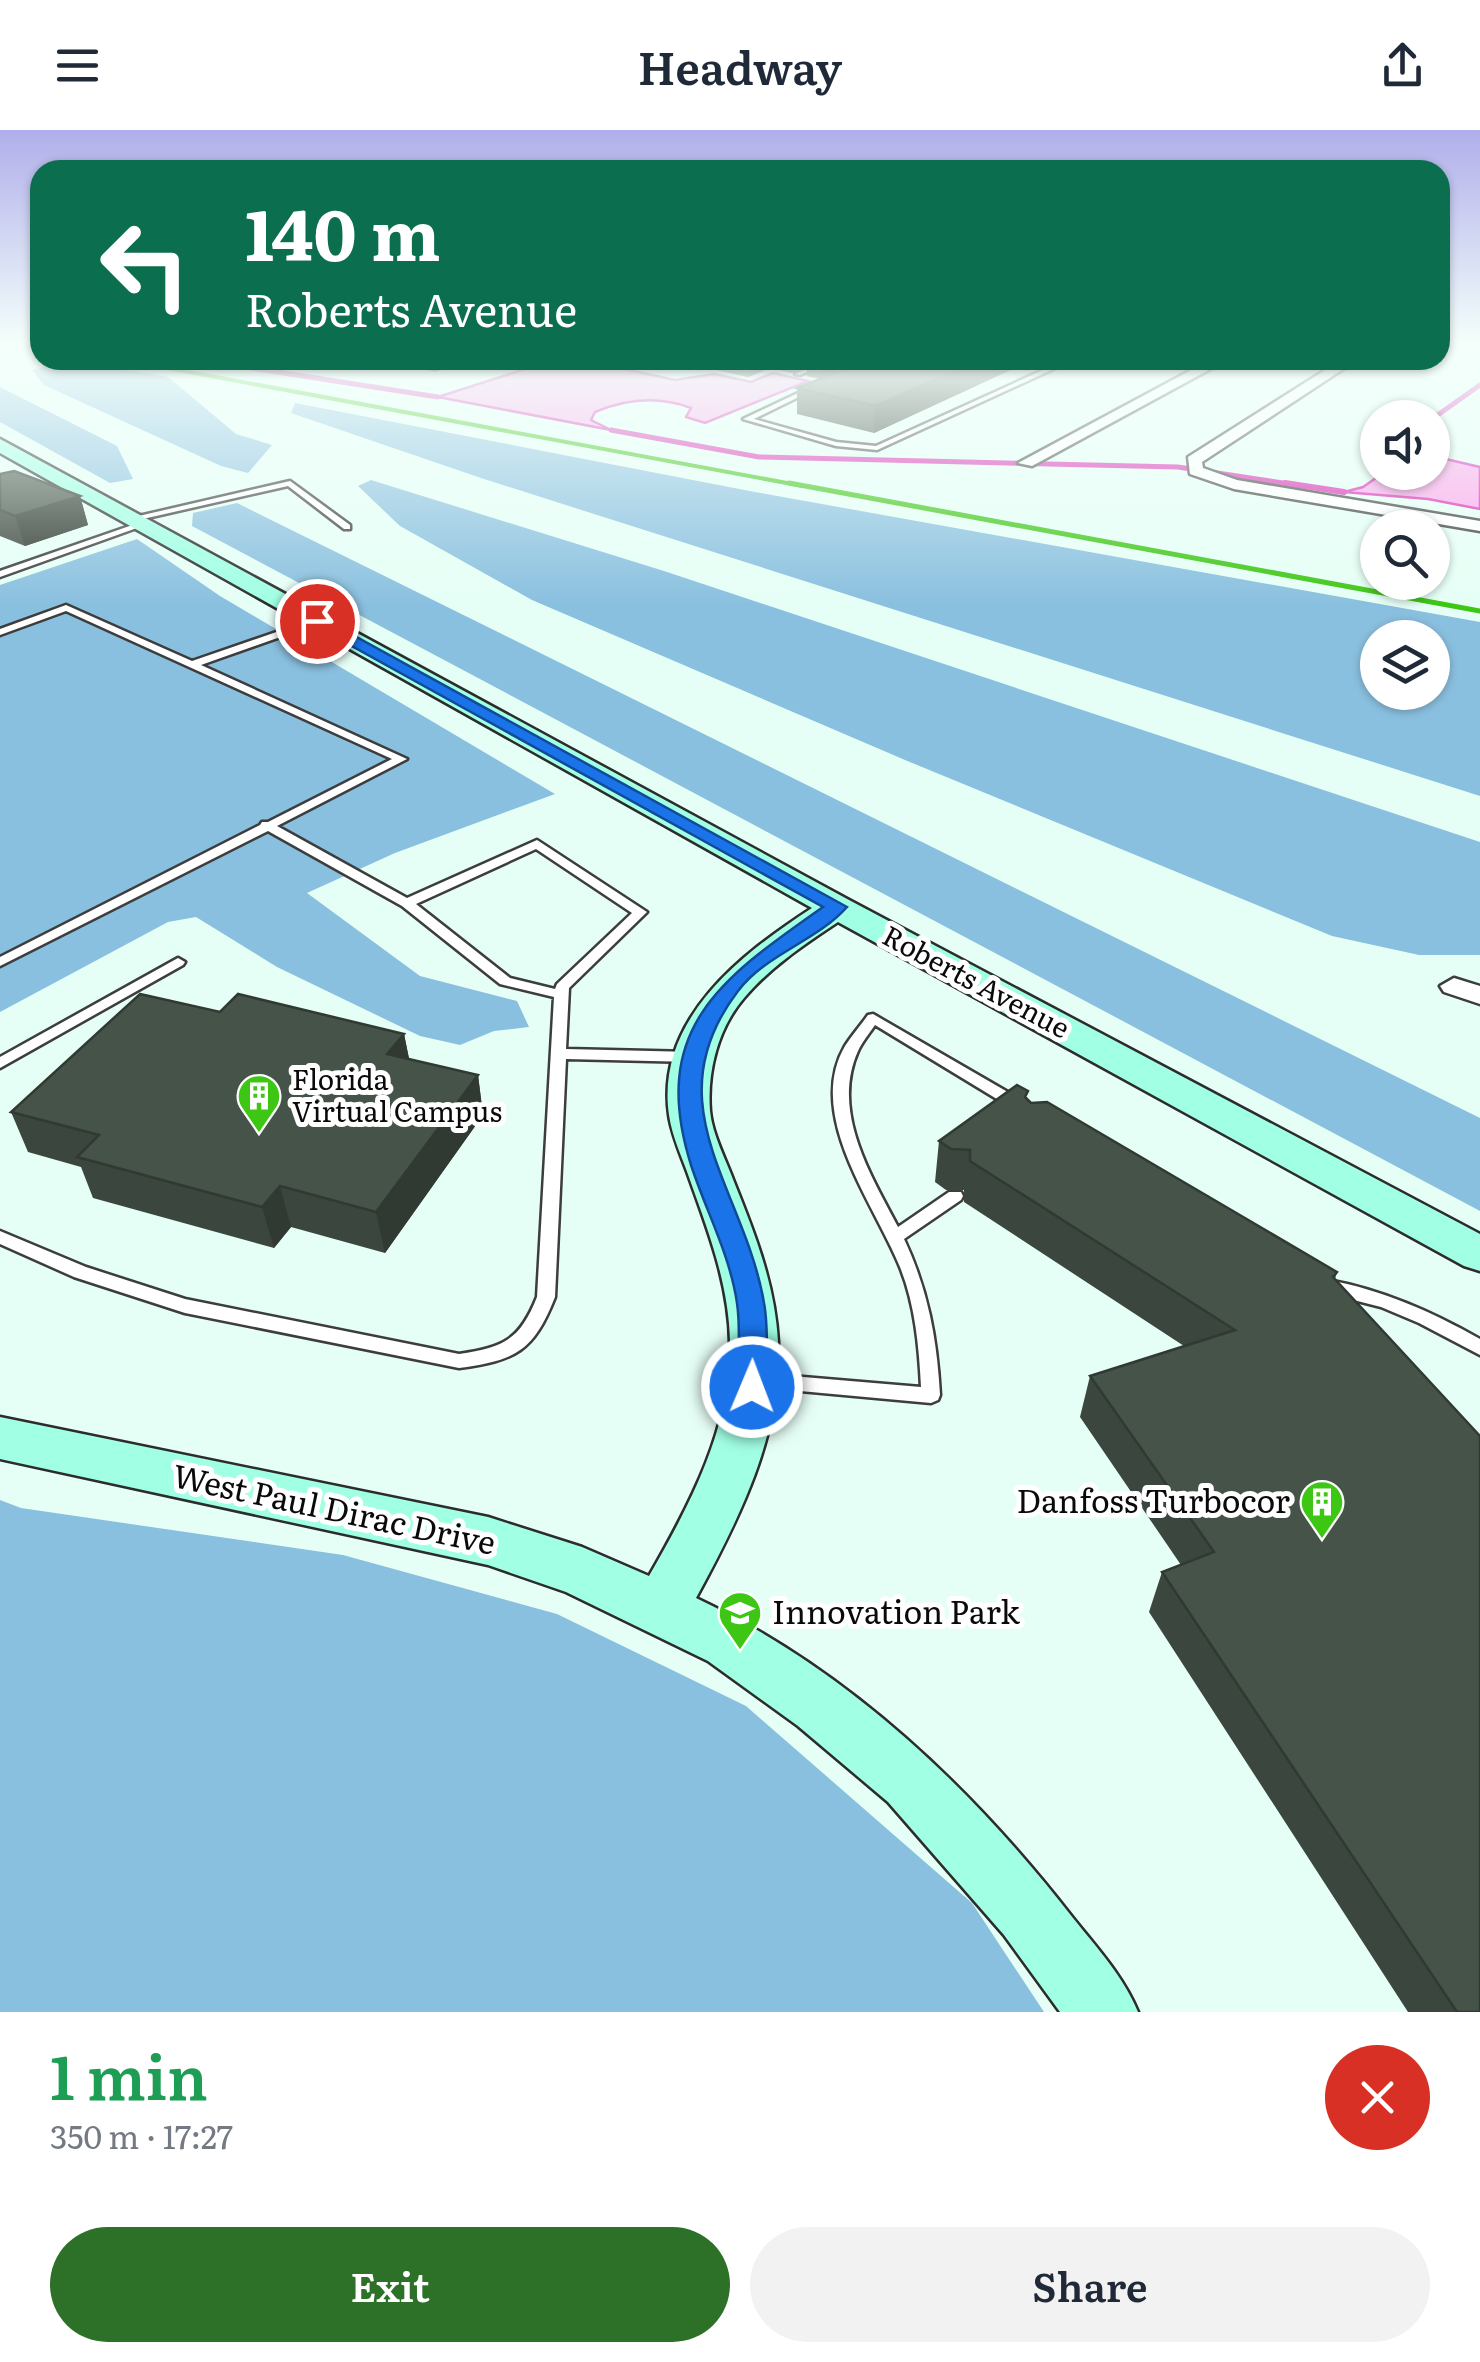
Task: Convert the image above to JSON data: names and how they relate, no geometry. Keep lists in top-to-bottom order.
{
  "streets": {
    "street": ["Roberts Avenue", "West Paul Dirac Drive"]
  },
  "places": {
    "building": ["Florida Virtual Campus", "Danfoss Turbocor"],
    "school or university": ["Innovation Park"]
  },
  "page": {
    "header": "Headway",
    "turn": ["140 m", "Roberts Avenue"],
    "heading": ["1 min", "350 m · 17:27"],
    "buttons": ["Exit", "Share"]
  }
}
